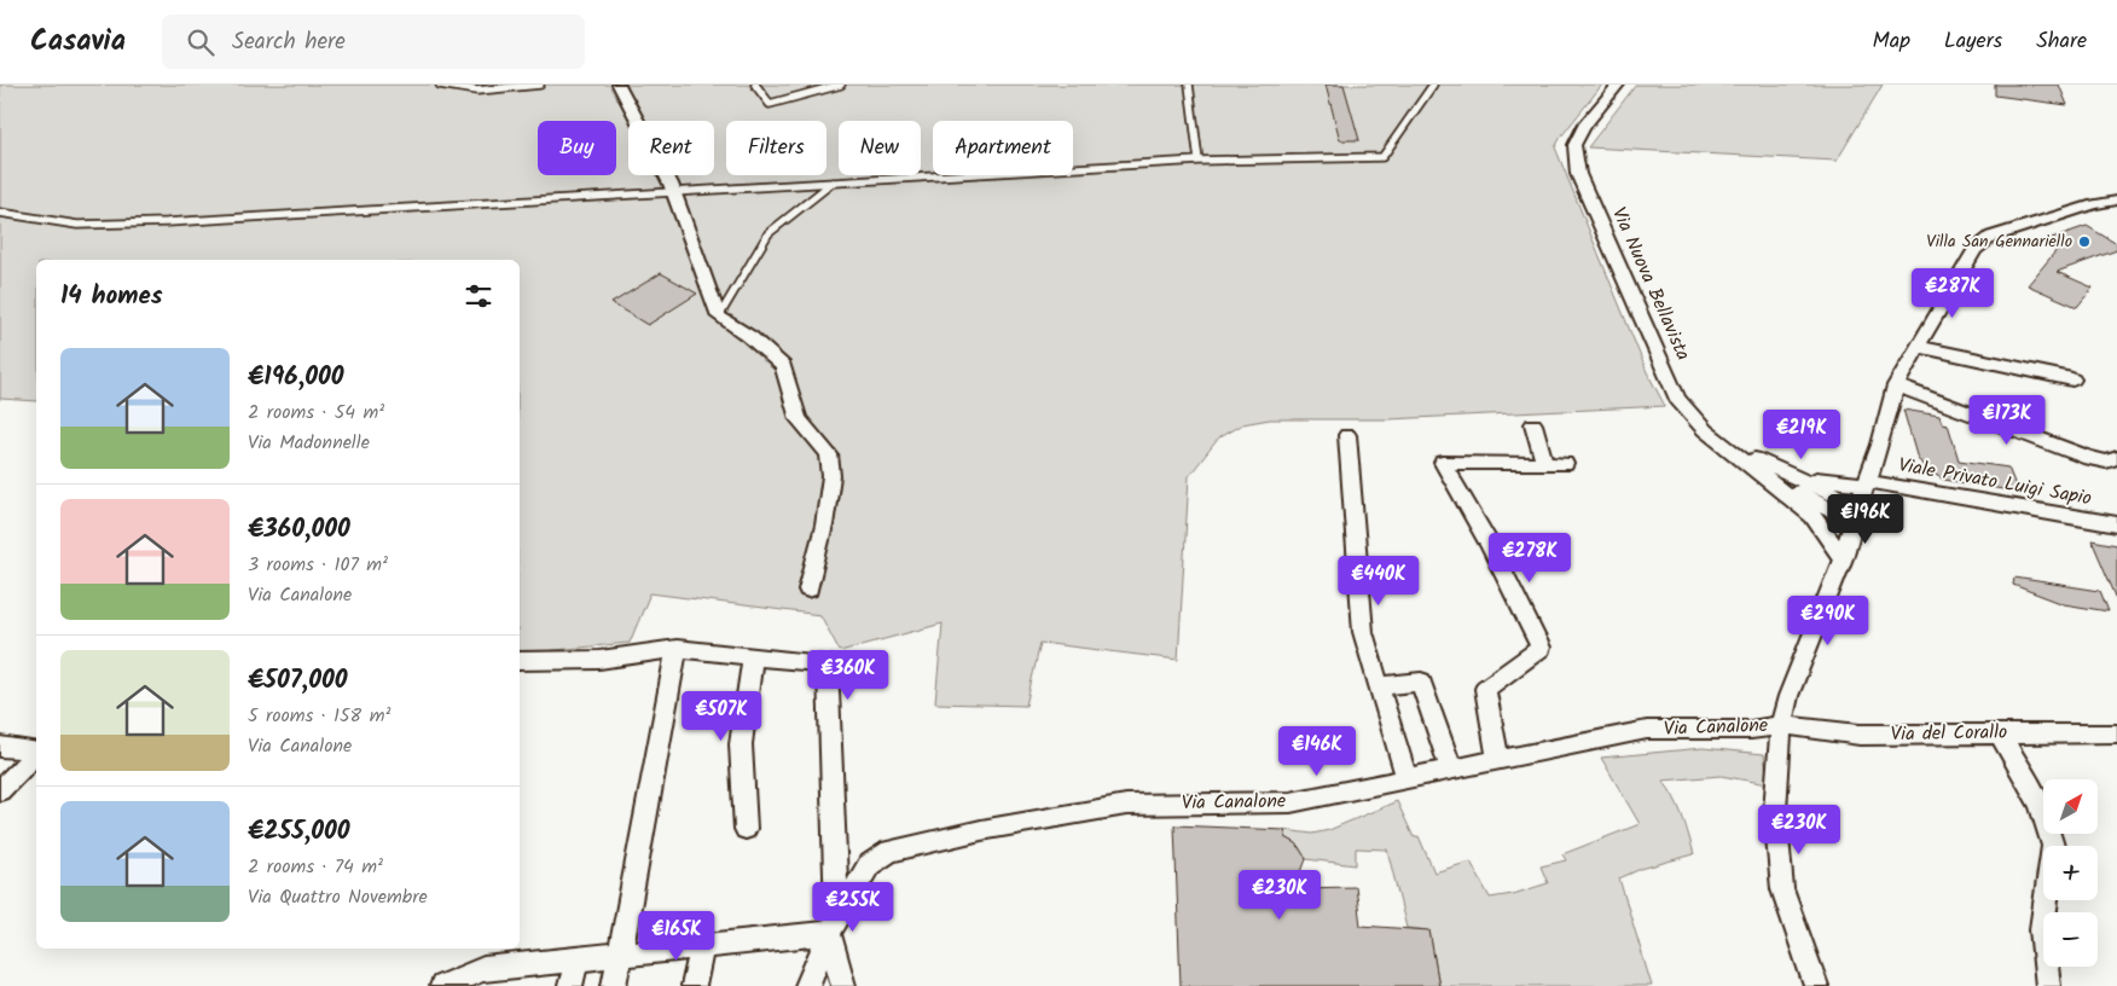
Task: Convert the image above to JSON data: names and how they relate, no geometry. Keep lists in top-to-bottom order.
{
  "streets": {
    "street": [
      "Via Nuova Bellavista",
      "Viale Privato Luigi Sapio",
      "Via Canalone",
      "Via del Corallo"
    ]
  },
  "crossings": [
    ["Via Nuova Bellavista", "Viale Privato Luigi Sapio"],
    ["Via Canalone", "Via del Corallo"]
  ],
  "places": ["Villa San Gennariello"],
  "north": "top right",
  "page": {
    "header": "Casavia",
    "search": "Search here",
    "nav": ["Map", "Layers", "Share"],
    "chip": [
      "Buy",
      "Rent",
      "Filters",
      "New",
      "Apartment"
    ],
    "heading": "14 homes",
    "price": [
      "€287K",
      "€173K",
      "€219K",
      "€196K",
      "€278K",
      "€440K",
      "€290K",
      "€360K",
      "€507K",
      "€146K",
      "€230K",
      "€230K",
      "€255K",
      "€165K"
    ],
    "list": [
      {
        "name": "€196,000",
        "note": "2 rooms · 54 m² · Via Madonnelle"
      },
      {
        "name": "€360,000",
        "note": "3 rooms · 107 m² · Via Canalone"
      },
      {
        "name": "€507,000",
        "note": "5 rooms · 158 m² · Via Canalone"
      },
      {
        "name": "€255,000",
        "note": "2 rooms · 74 m² · Via Quattro Novembre"
      }
    ],
    "map_buttons": ["+", "−"]
  }
}
